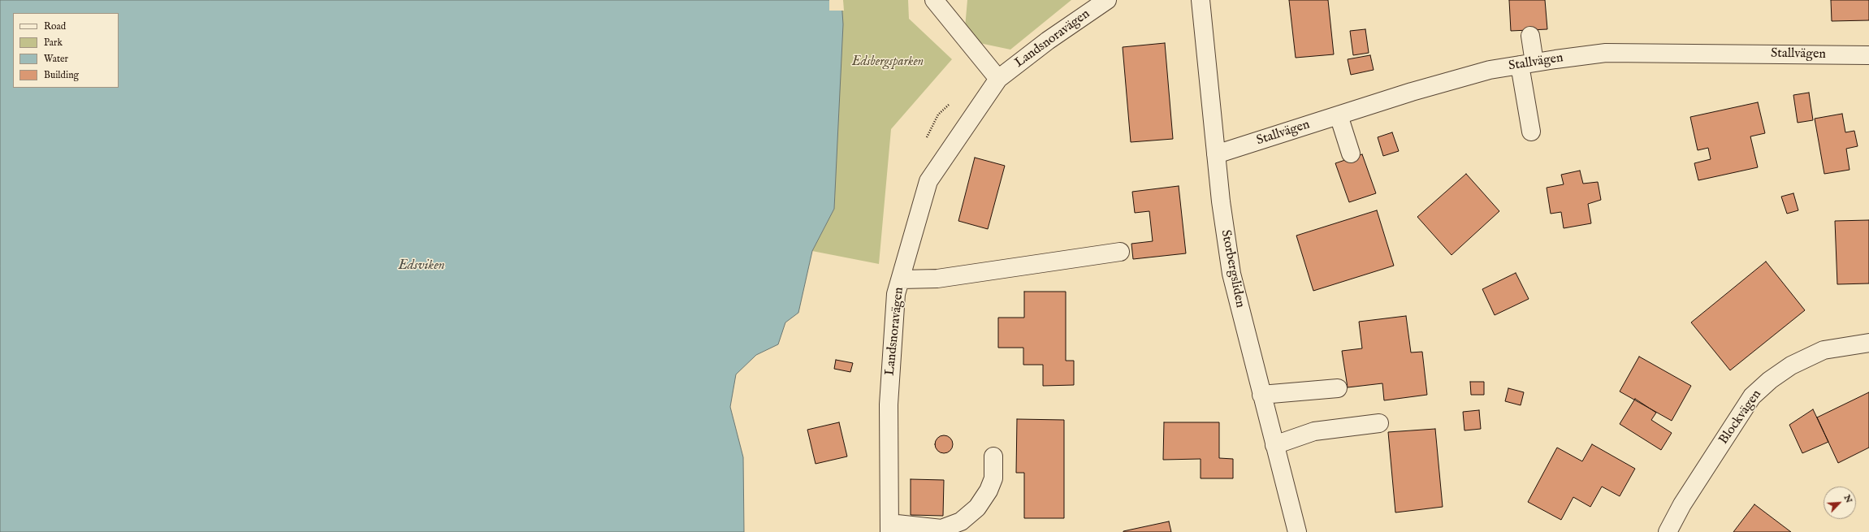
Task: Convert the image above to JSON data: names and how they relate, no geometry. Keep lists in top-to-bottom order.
{
  "streets": {
    "street": [
      "Landsnoravägen",
      "Stallvägen",
      "Storbergsliden",
      "Blockvägen"
    ]
  },
  "crossings": [
    ["Stallvägen", "Storbergsliden"]
  ],
  "water": ["Edsviken"],
  "parks": ["Edsbergsparken"],
  "legend": [
    "Road",
    "Park",
    "Water",
    "Building"
  ],
  "north": "top right"
}
